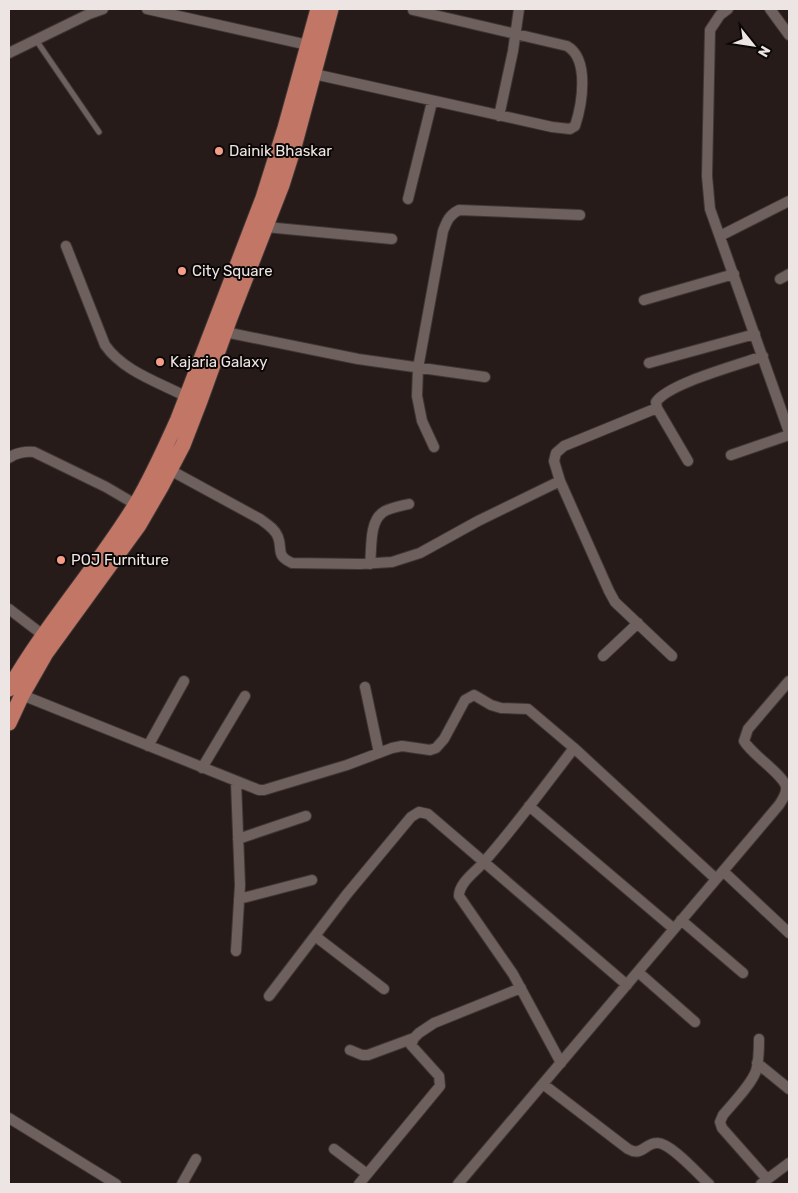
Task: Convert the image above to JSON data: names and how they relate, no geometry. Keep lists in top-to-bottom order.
{
  "places": [
    "Dainik Bhaskar",
    "City Square",
    "Kajaria Galaxy",
    "POJ Furniture"
  ],
  "north": "bottom right"
}
